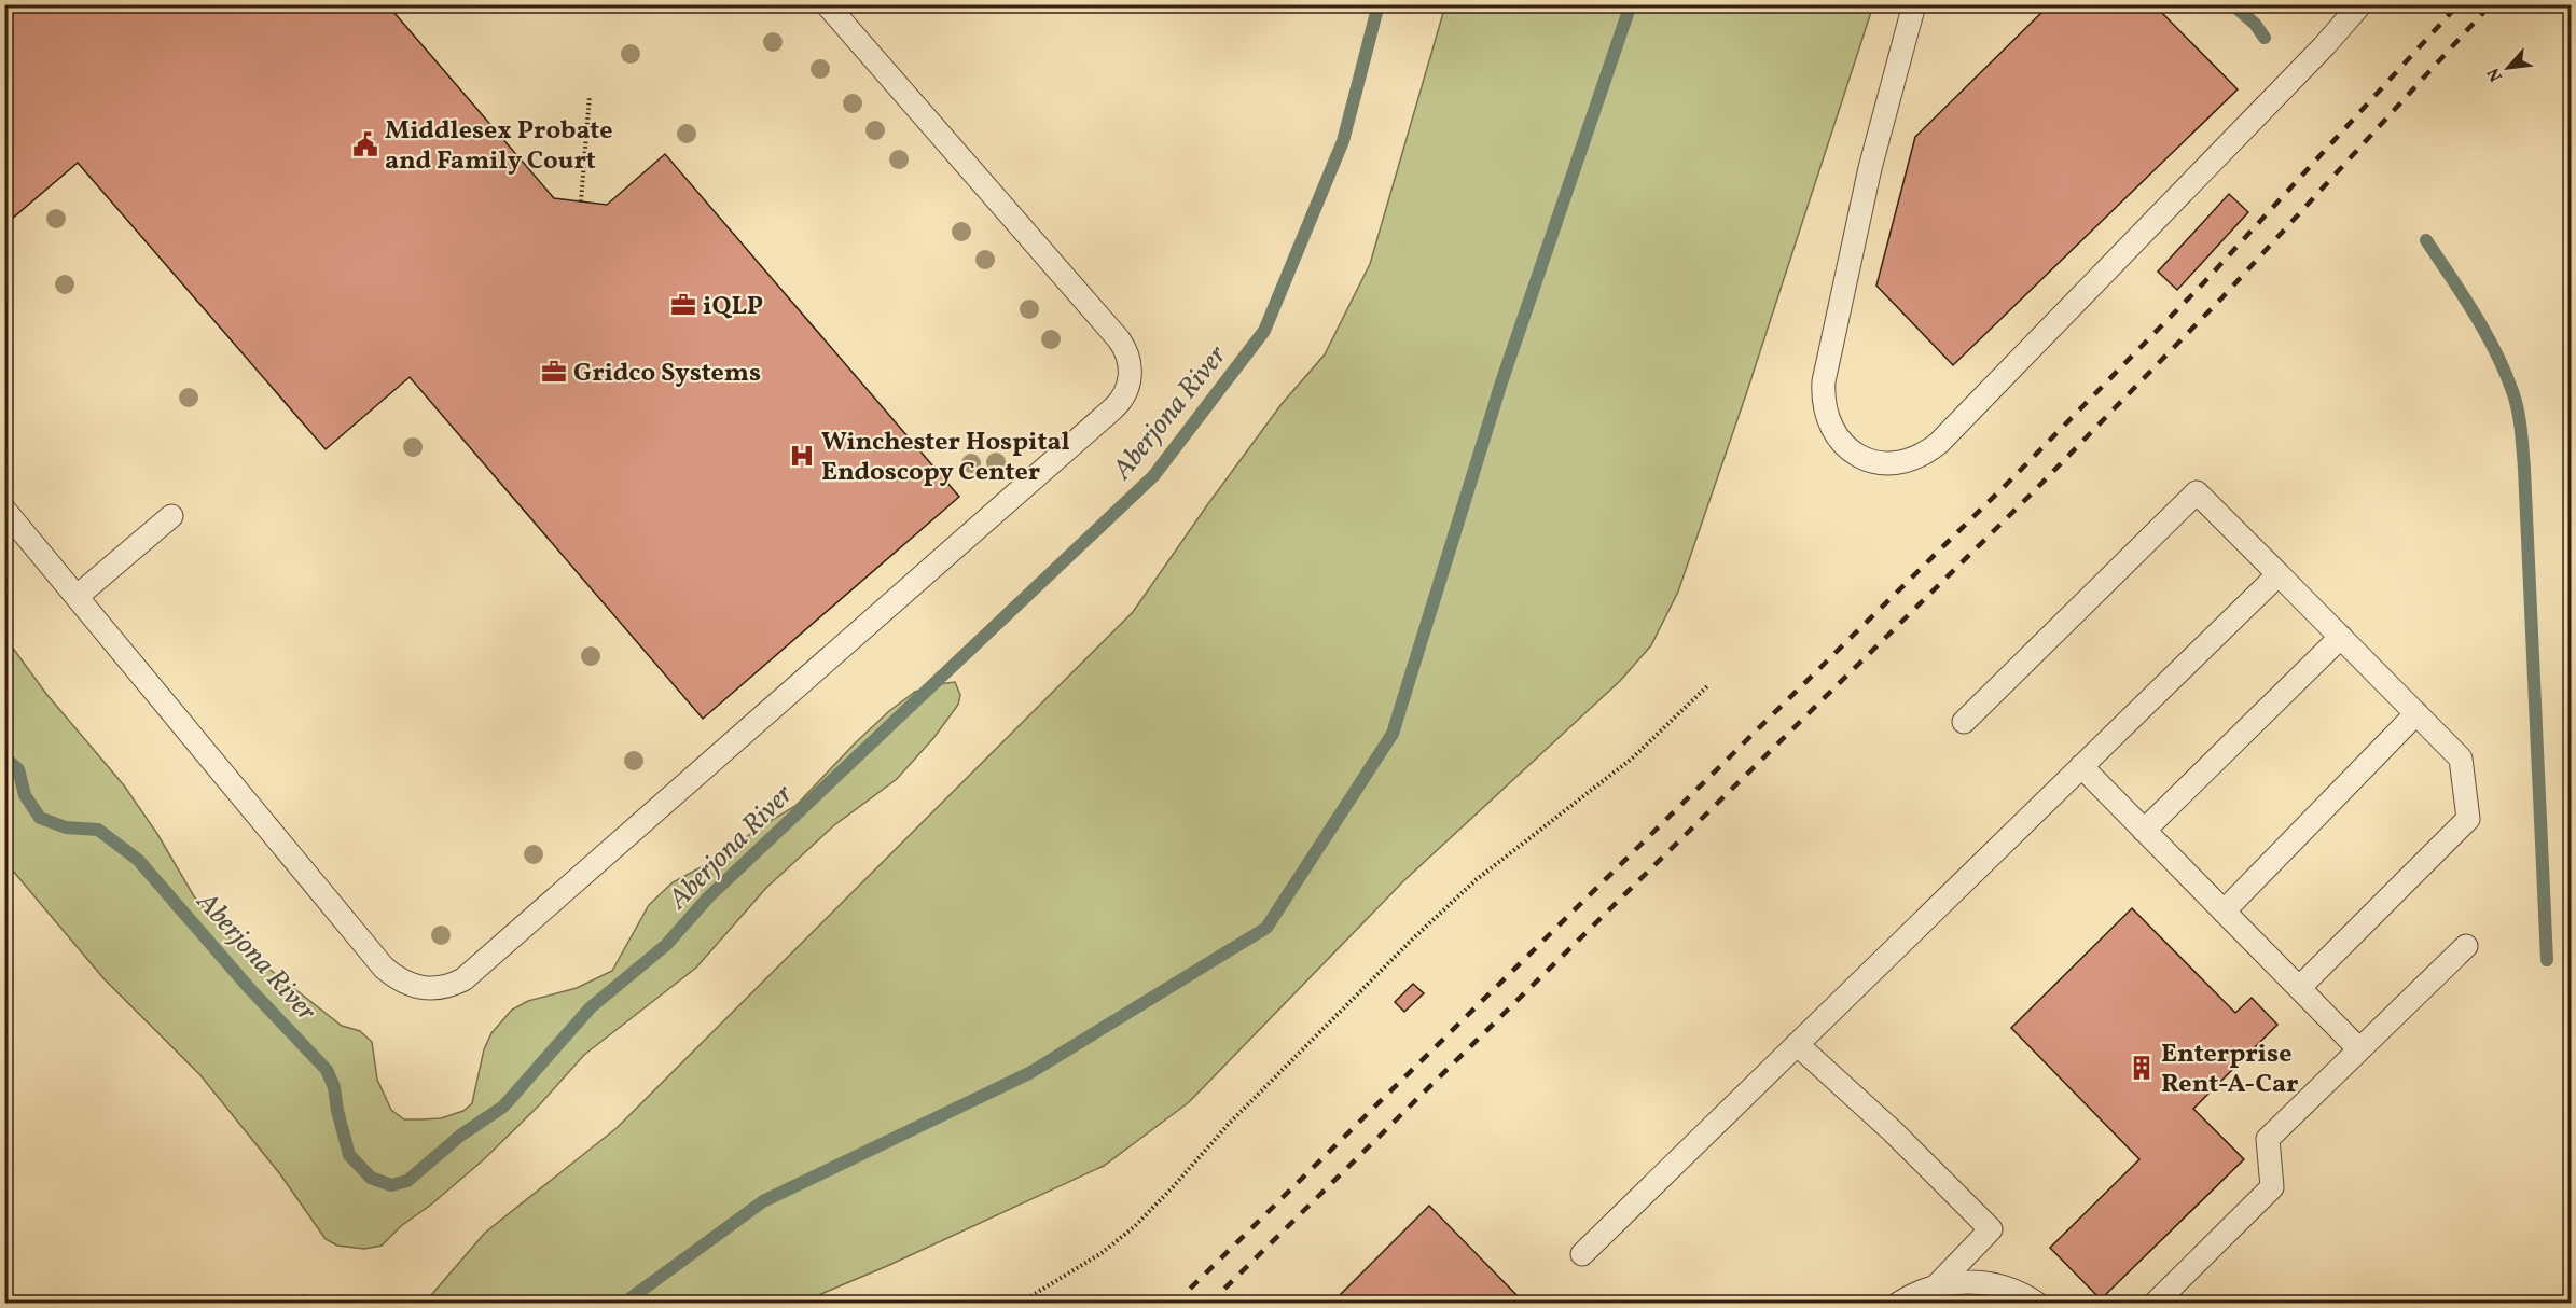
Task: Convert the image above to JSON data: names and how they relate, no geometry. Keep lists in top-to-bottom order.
{
  "water": ["Aberjona River"],
  "places": {
    "public building": ["Middlesex Probate and Family Court"],
    "office": ["iQLP", "Gridco Systems"],
    "hospital": ["Winchester Hospital Endoscopy Center"],
    "building": ["Enterprise Rent-A-Car"]
  },
  "north": "bottom left"
}
